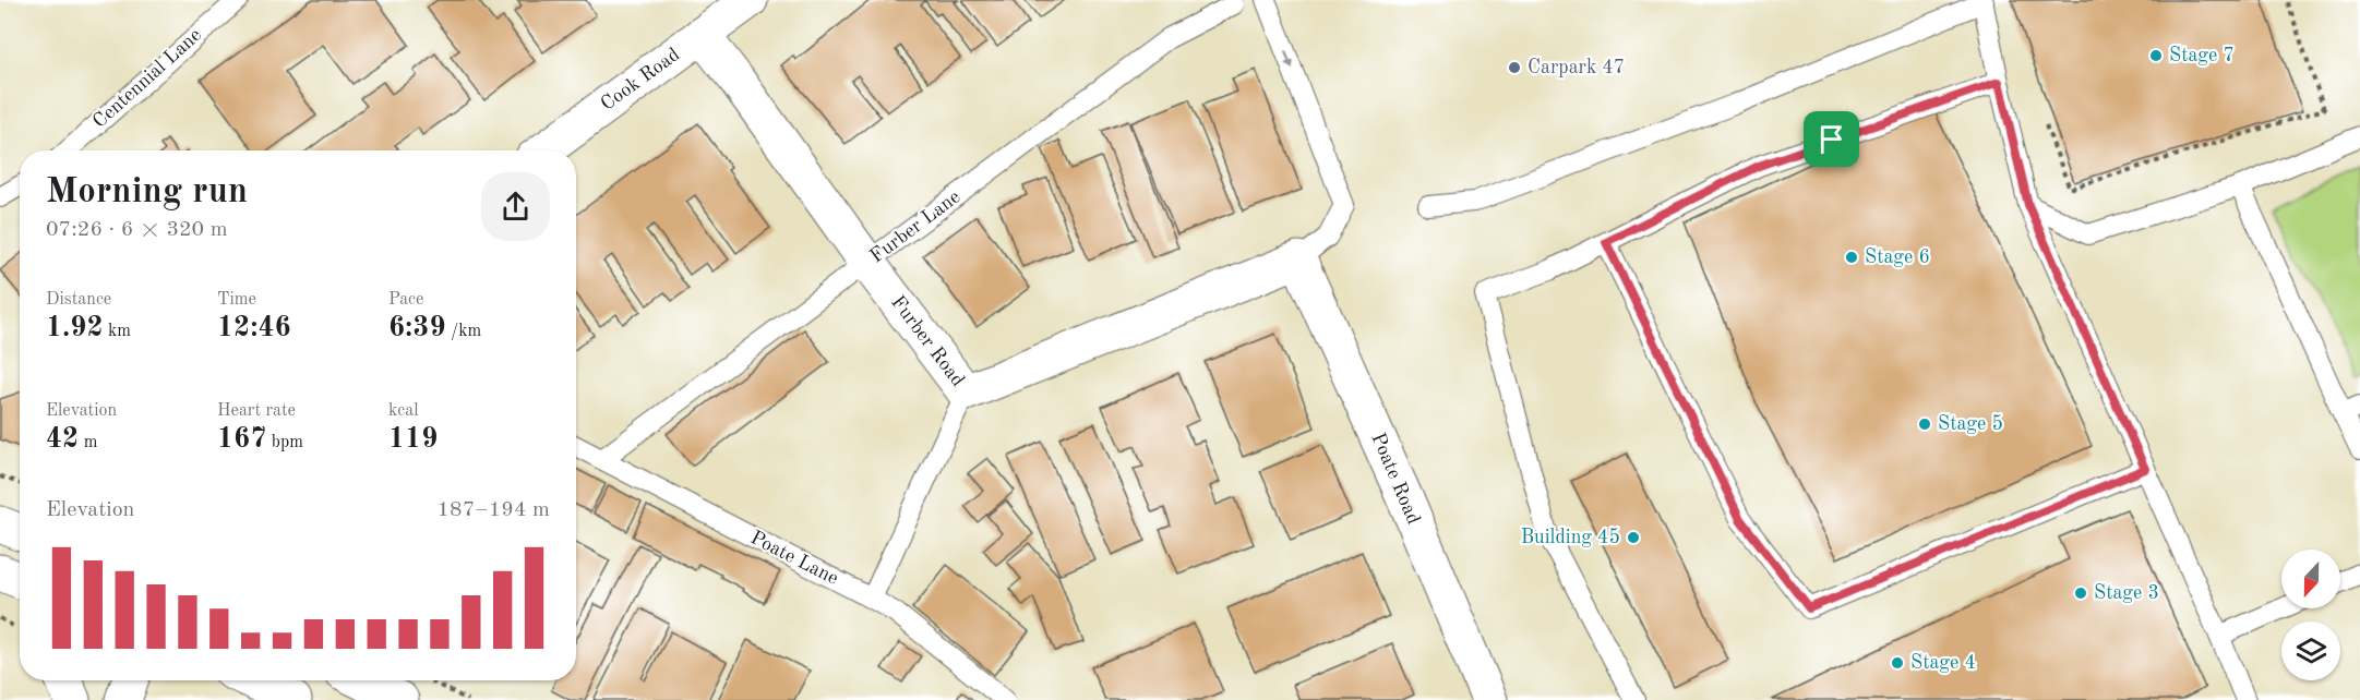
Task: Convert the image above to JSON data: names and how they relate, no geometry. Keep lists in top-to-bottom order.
{
  "streets": {
    "street": ["Cook Road", "Furber Road", "Poate Road"],
    "lane": ["Centennial Lane", "Furber Lane", "Poate Lane"]
  },
  "crossings": [
    ["Cook Road", "Furber Road"],
    ["Furber Lane", "Furber Road"],
    ["Furber Lane", "Poate Lane"],
    ["Furber Road", "Poate Road"]
  ],
  "places": [
    "Stage 7",
    "Carpark 47",
    "Stage 6",
    "Stage 5",
    "Building 45",
    "Stage 3",
    "Stage 4"
  ],
  "north": "bottom",
  "page": {
    "heading": ["Morning run", "07:26 · 6 × 320 m"],
    "stats": [
      ["Distance", "1.92 km"],
      ["Time", "12:46"],
      ["Pace", "6:39 /km"],
      ["Elevation", "42 m"],
      ["Heart rate", "167 bpm"],
      ["kcal", "119"]
    ],
    "chart": ["Elevation", "187–194 m"]
  }
}
